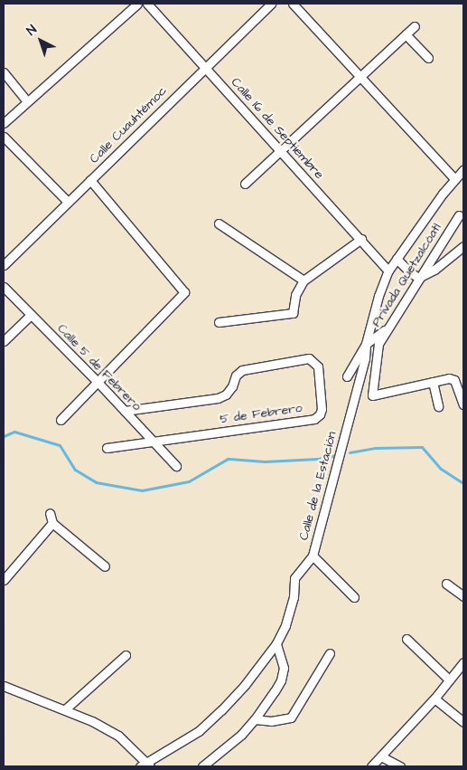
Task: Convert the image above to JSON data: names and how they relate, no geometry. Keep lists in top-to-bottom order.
{
  "streets": {
    "street": [
      "Calle Cuauhtémoc",
      "Calle 16 de Septiembre",
      "Privada Quetzalcóatl",
      "Calle 5 de Febrero",
      "5 de Febrero",
      "Calle de la Estación"
    ]
  },
  "crossings": [
    ["Calle Cuauhtémoc", "Calle 16 de Septiembre"],
    ["Calle 16 de Septiembre", "Calle de la Estación"],
    ["Calle 5 de Febrero", "5 de Febrero"]
  ],
  "north": "top left"
}
